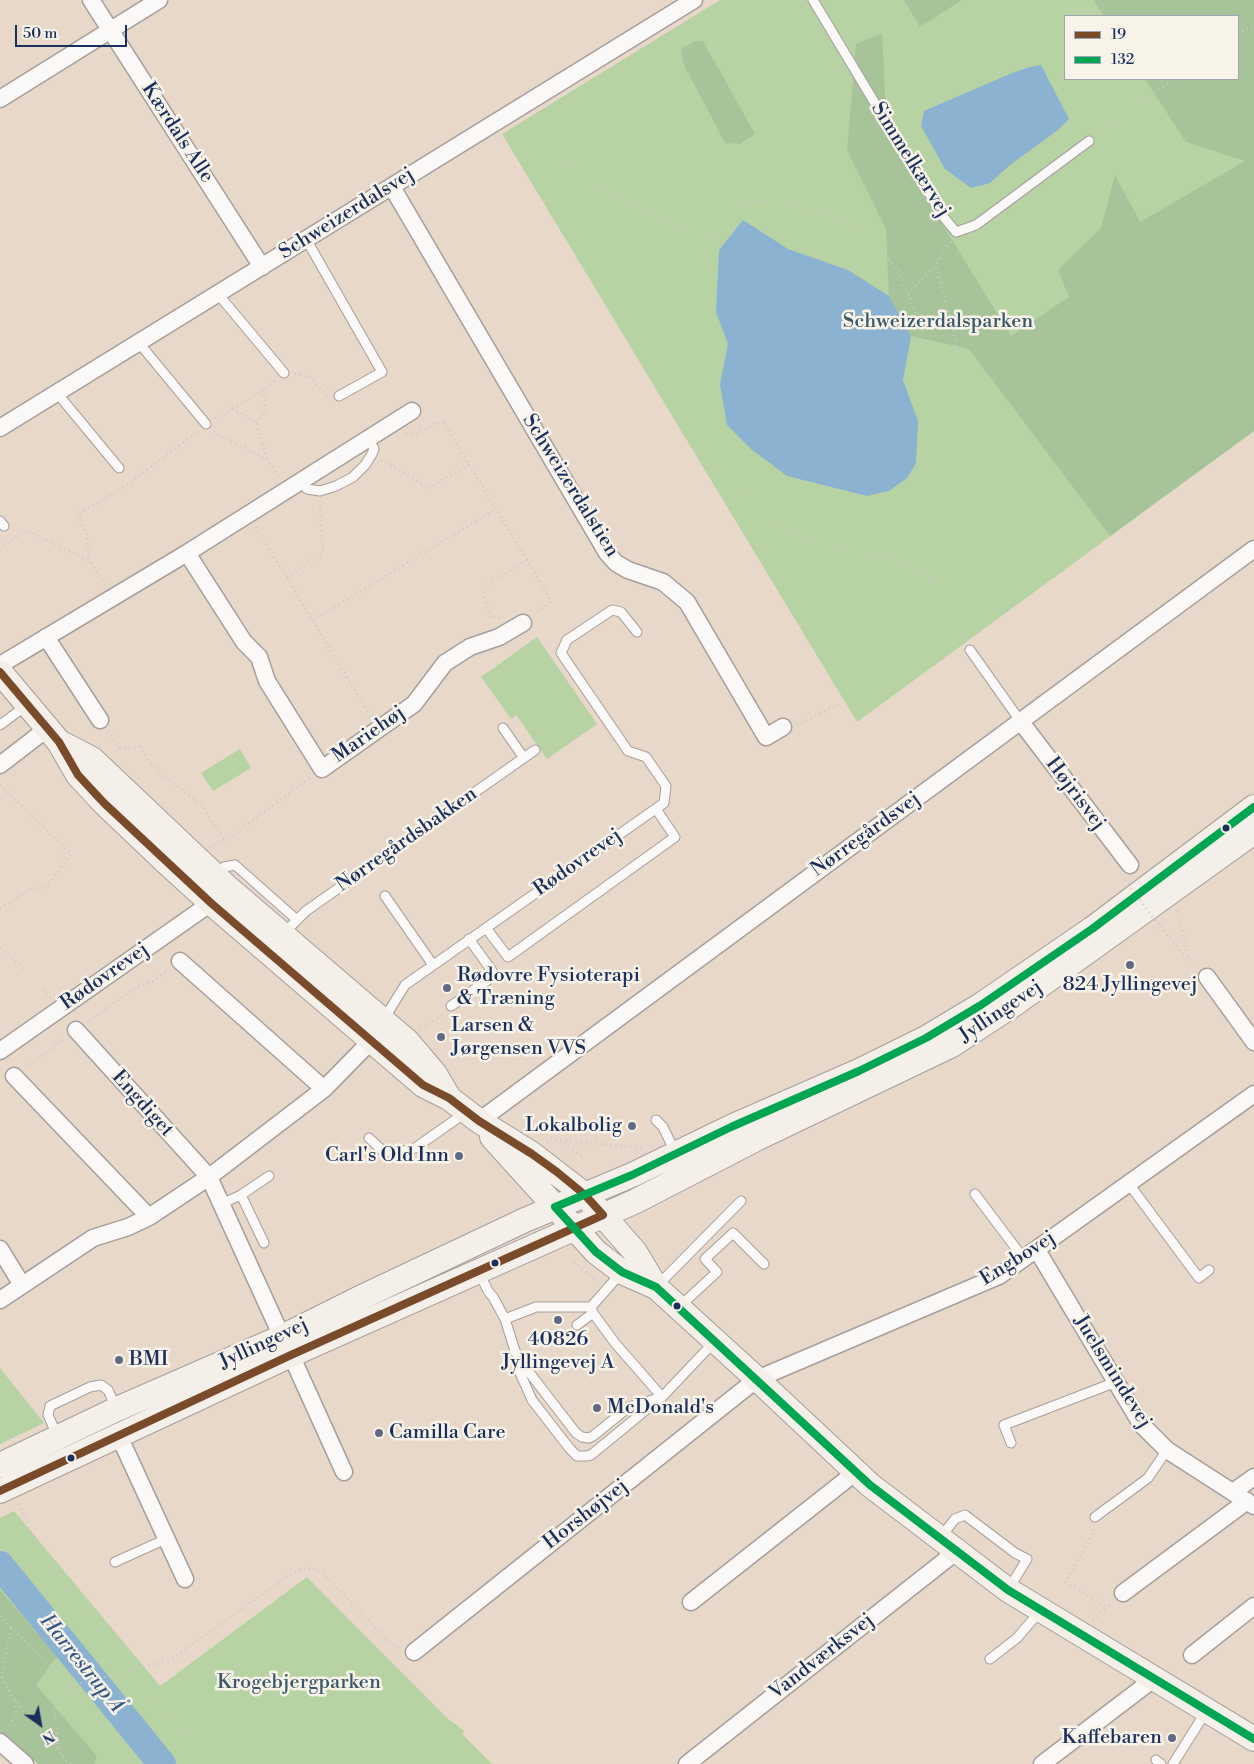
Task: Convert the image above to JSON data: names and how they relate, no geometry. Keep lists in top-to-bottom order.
{
  "streets": {
    "street": [
      "Kærdals Alle",
      "Schweizerdalsvej",
      "Schweizerdalstien",
      "Mariehøj",
      "Højrisvej",
      "Nørregårdsvej",
      "Rødovrevej",
      "Jyllingevej",
      "Engdiget",
      "Engbovej",
      "Juelsmindevej",
      "Horshøjvej",
      "Vandværksvej"
    ],
    "lane": ["Simmelkærvej", "Nørregårdsbakken"]
  },
  "crossings": [
    ["Kærdals Alle", "Schweizerdalsvej"],
    ["Schweizerdalsvej", "Schweizerdalstien"],
    ["Højrisvej", "Nørregårdsvej"],
    ["Jyllingevej", "Engdiget"],
    ["Engbovej", "Juelsmindevej"],
    ["Engbovej", "Horshøjvej"]
  ],
  "water": ["Harrestrup Å"],
  "parks": ["Schweizerdalsparken", "Krogebjergparken"],
  "places": [
    "824 Jyllingevej",
    "Rødovre Fysioterapi & Træning",
    "Larsen & Jørgensen VVS",
    "Lokalbolig",
    "Carl's Old Inn",
    "40826 Jyllingevej A",
    "BMI",
    "McDonald's",
    "Camilla Care",
    "Kaffebaren"
  ],
  "lines": ["transit line 19", "transit line 132"],
  "legend": ["19", "132"],
  "scale_bar": "50 m",
  "north": "bottom right"
}
